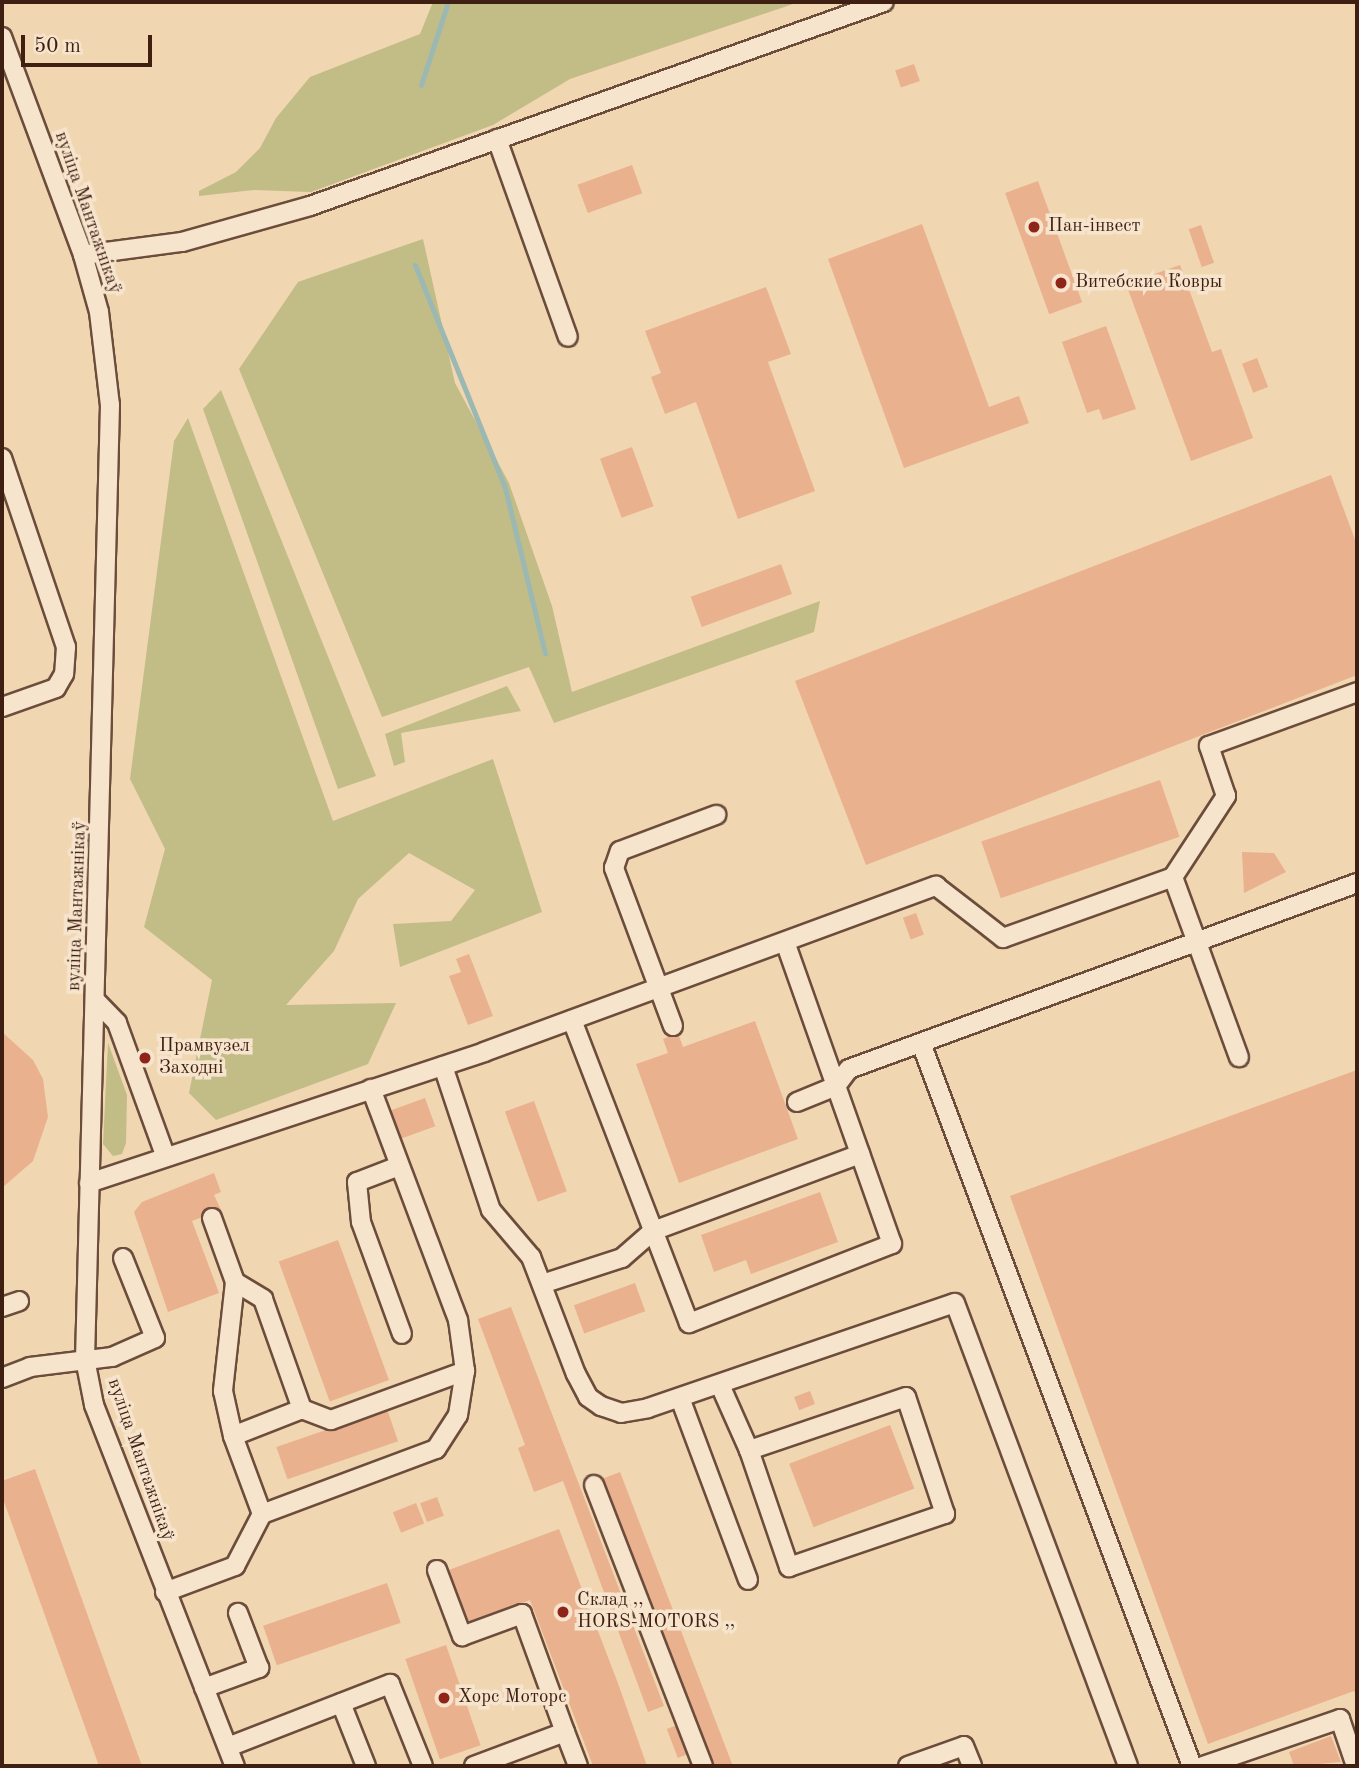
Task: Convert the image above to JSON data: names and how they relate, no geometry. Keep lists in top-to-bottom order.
{
  "streets": {
    "street": ["вуліца Мантажнікаў"]
  },
  "places": [
    "Пан-інвест",
    "Витебские Ковры",
    "Прамвузел Заходні",
    "Склад ,, HORS-MOTORS ,,",
    "Хорс Моторс"
  ],
  "scale_bar": "50 m"
}
